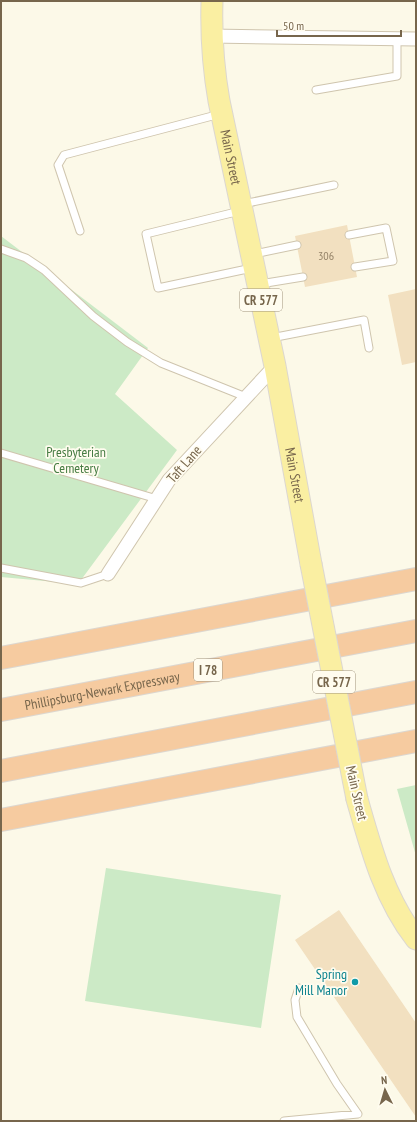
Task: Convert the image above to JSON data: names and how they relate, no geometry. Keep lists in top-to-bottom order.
{
  "streets": {
    "highway": ["I 78", "Phillipsburg-Newark Expressway"],
    "main road": ["Main Street", "CR 577"],
    "street": ["Taft Lane"]
  },
  "crossings": [
    ["Main Street", "Taft Lane"]
  ],
  "parks": ["Presbyterian Cemetery"],
  "places": ["Spring Mill Manor"],
  "house_numbers": ["306"],
  "scale_bar": "50 m",
  "north": "top"
}
